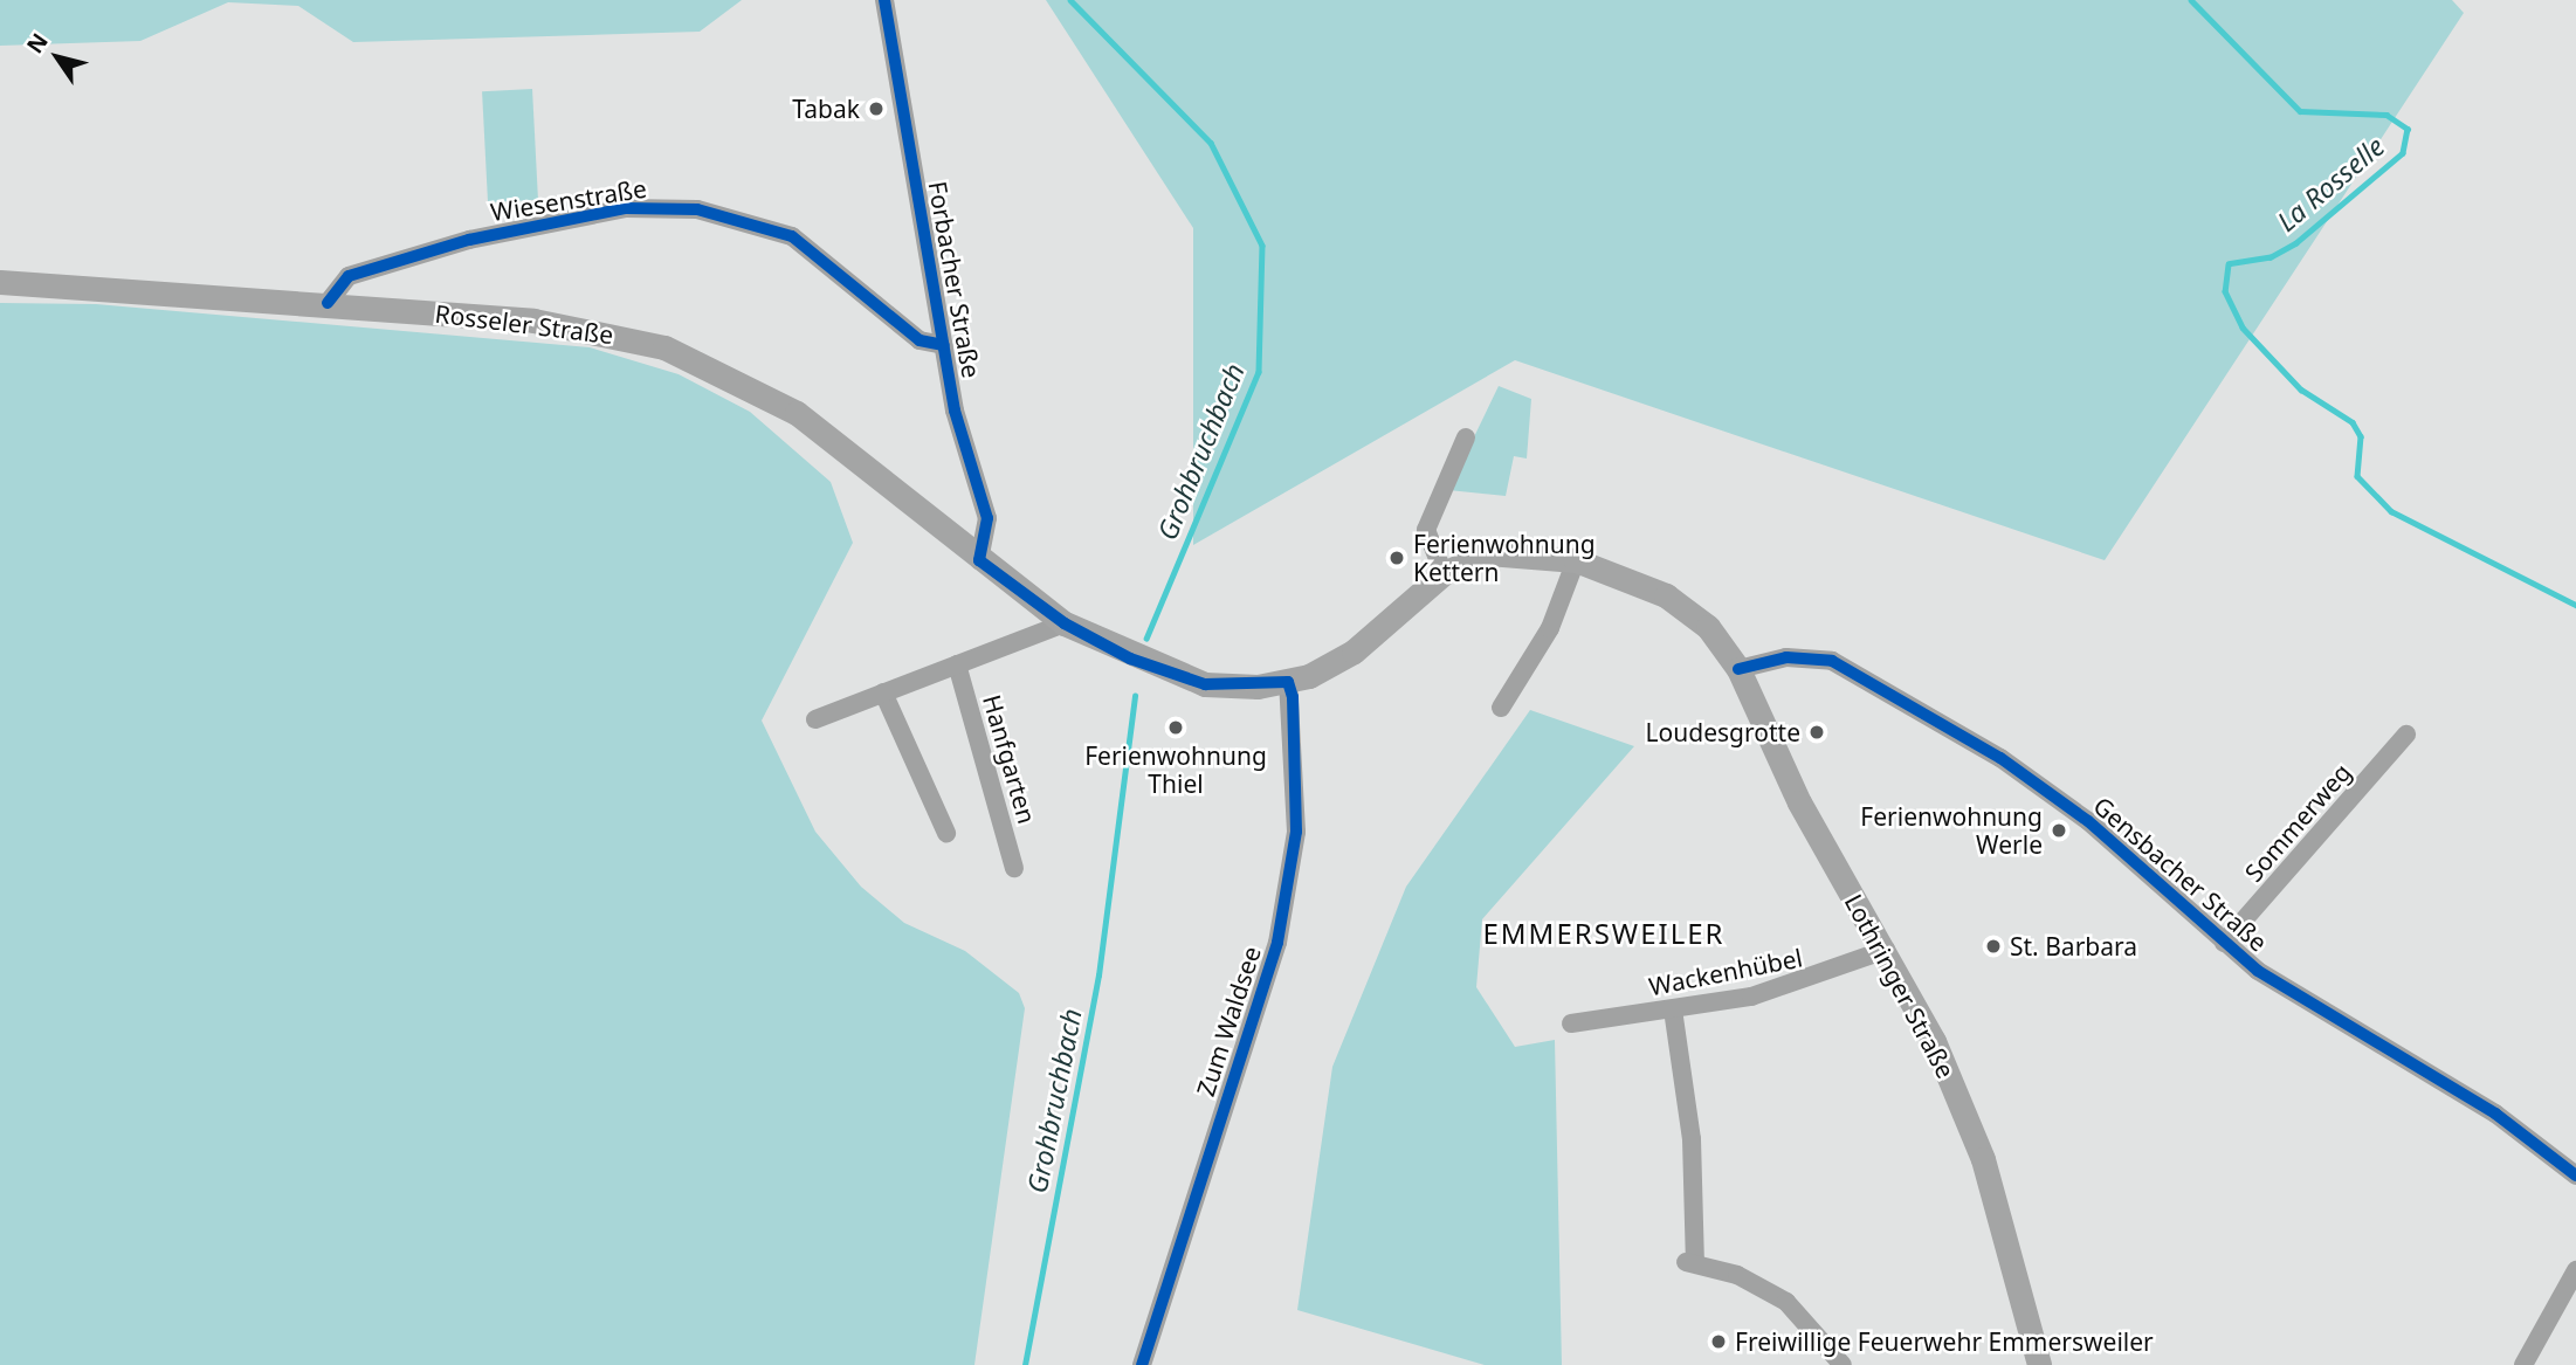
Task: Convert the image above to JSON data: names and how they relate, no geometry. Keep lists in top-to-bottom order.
{
  "streets": {
    "main road": ["Rosseler Straße", "Lothringer Straße"],
    "street": [
      "Wiesenstraße",
      "Forbacher Straße",
      "Hanfgarten",
      "Sommerweg",
      "Gensbacher Straße",
      "Wackenhübel",
      "Zum Waldsee"
    ]
  },
  "crossings": [
    ["Wiesenstraße", "Forbacher Straße"],
    ["Wiesenstraße", "Rosseler Straße"],
    ["Forbacher Straße", "Rosseler Straße"],
    ["Sommerweg", "Gensbacher Straße"],
    ["Gensbacher Straße", "Lothringer Straße"],
    ["Wackenhübel", "Lothringer Straße"]
  ],
  "districts": ["EMMERSWEILER"],
  "water": ["La Rosselle", "Grohbruchbach"],
  "places": [
    "Tabak",
    "Ferienwohnung Kettern",
    "Ferienwohnung Thiel",
    "Loudesgrotte",
    "Ferienwohnung Werle",
    "St. Barbara",
    "Freiwillige Feuerwehr Emmersweiler"
  ],
  "north": "top left"
}
